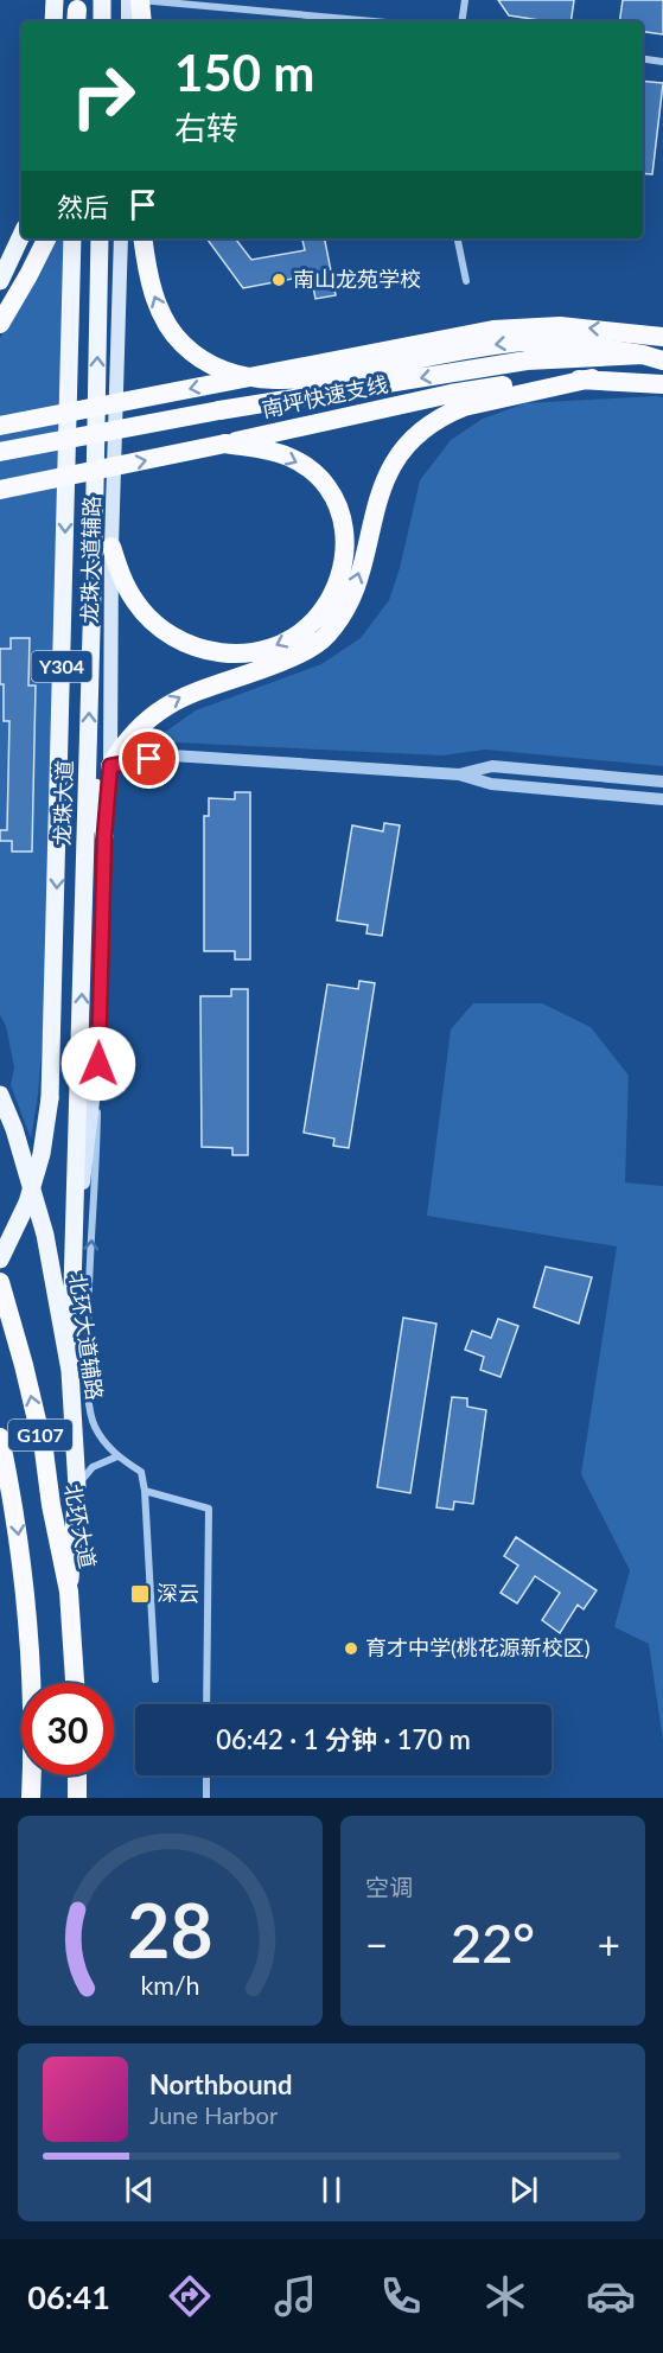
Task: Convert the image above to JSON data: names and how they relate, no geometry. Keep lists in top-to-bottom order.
{
  "streets": {
    "highway": ["南坪快速支线", "G107", "北环大道"],
    "main road": [
      "龙珠大道辅路",
      "Y304",
      "龙珠大道",
      "北环大道辅路"
    ]
  },
  "crossings": [
    ["龙珠大道辅路", "龙珠大道"],
    ["龙珠大道", "北环大道辅路"],
    ["北环大道辅路", "北环大道"]
  ],
  "places": {
    "other": ["南山龙苑学校", "育才中学(桃花源新校区)"],
    "transit": ["深云"]
  },
  "page": {
    "turn": ["150 m", "右转"],
    "then": "然后",
    "limit": "30",
    "trip": "06:42 · 1 分钟 · 170 m",
    "tile": "空调",
    "heat": ["−", "22°", "+"],
    "song": ["Northbound", "June Harbor"],
    "tabs": "06:41",
    "gauge": ["28", "km/h"]
  }
}
